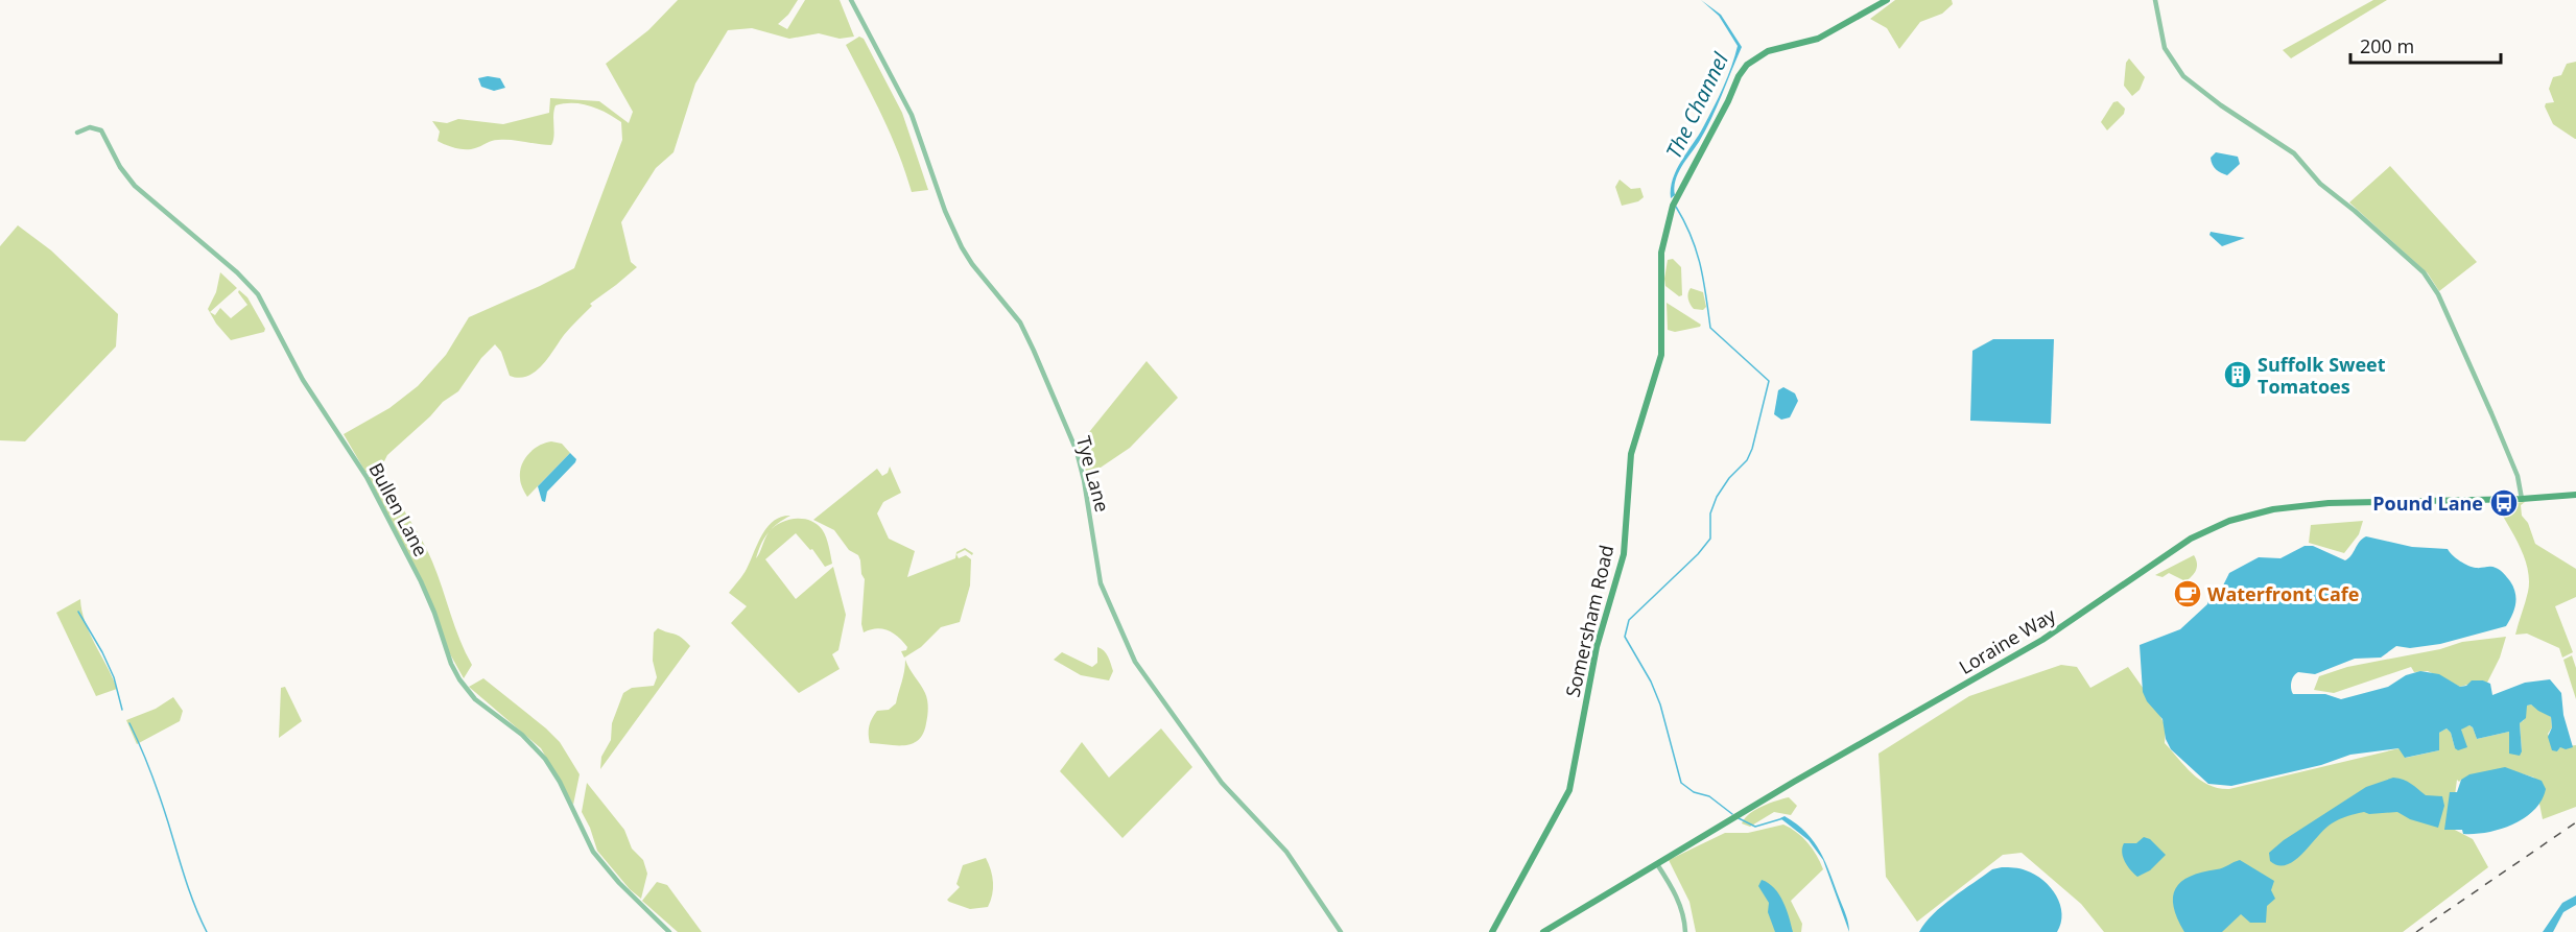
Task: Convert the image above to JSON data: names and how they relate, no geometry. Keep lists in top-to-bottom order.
{
  "streets": {
    "main road": ["Somersham Road", "Loraine Way"],
    "street": ["Tye Lane", "Bullen Lane"]
  },
  "water": ["The Channel"],
  "places": {
    "building": ["Suffolk Sweet Tomatoes"],
    "bus stop": ["Pound Lane"],
    "cafe": ["Waterfront Cafe"]
  },
  "scale_bar": "200 m"
}
